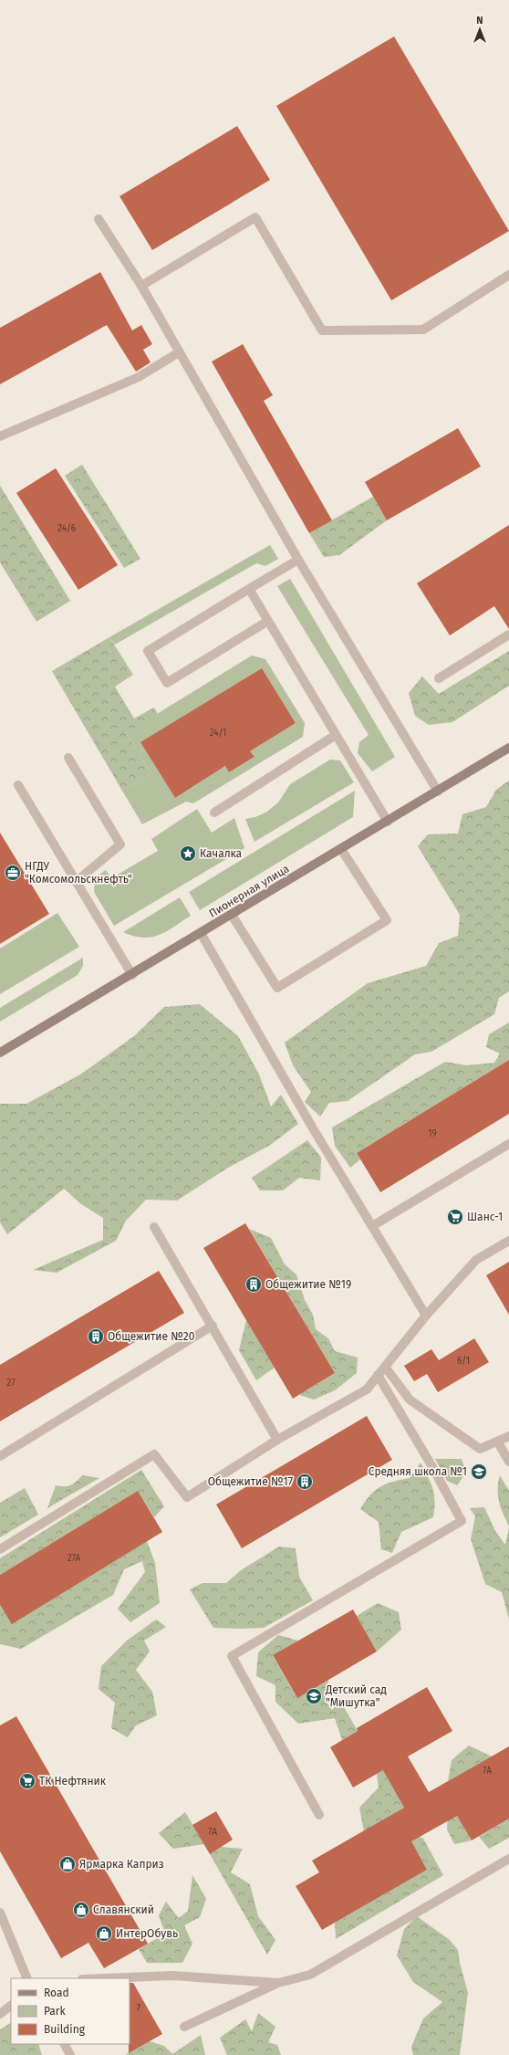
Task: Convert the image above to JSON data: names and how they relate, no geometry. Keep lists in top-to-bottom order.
{
  "streets": {
    "main road": ["Пионерная улица"]
  },
  "places": {
    "place": ["Качалка"],
    "office": ["НГДУ \"Комсомольскнефть\""],
    "supermarket": ["Шанс-1", "ТК Нефтяник"],
    "building": ["Общежитие №19", "Общежитие №20", "Общежитие №17"],
    "school or university": ["Средняя школа №1", "Детский сад \"Мишутка\""],
    "shop": ["Ярмарка Каприз", "Славянский", "ИнтерОбувь"]
  },
  "house_numbers": [
    "24/6",
    "24/1",
    "19",
    "6/1",
    "27",
    "27А",
    "7А",
    "7А",
    "7"
  ],
  "legend": ["Road", "Park", "Building"],
  "north": "top"
}
